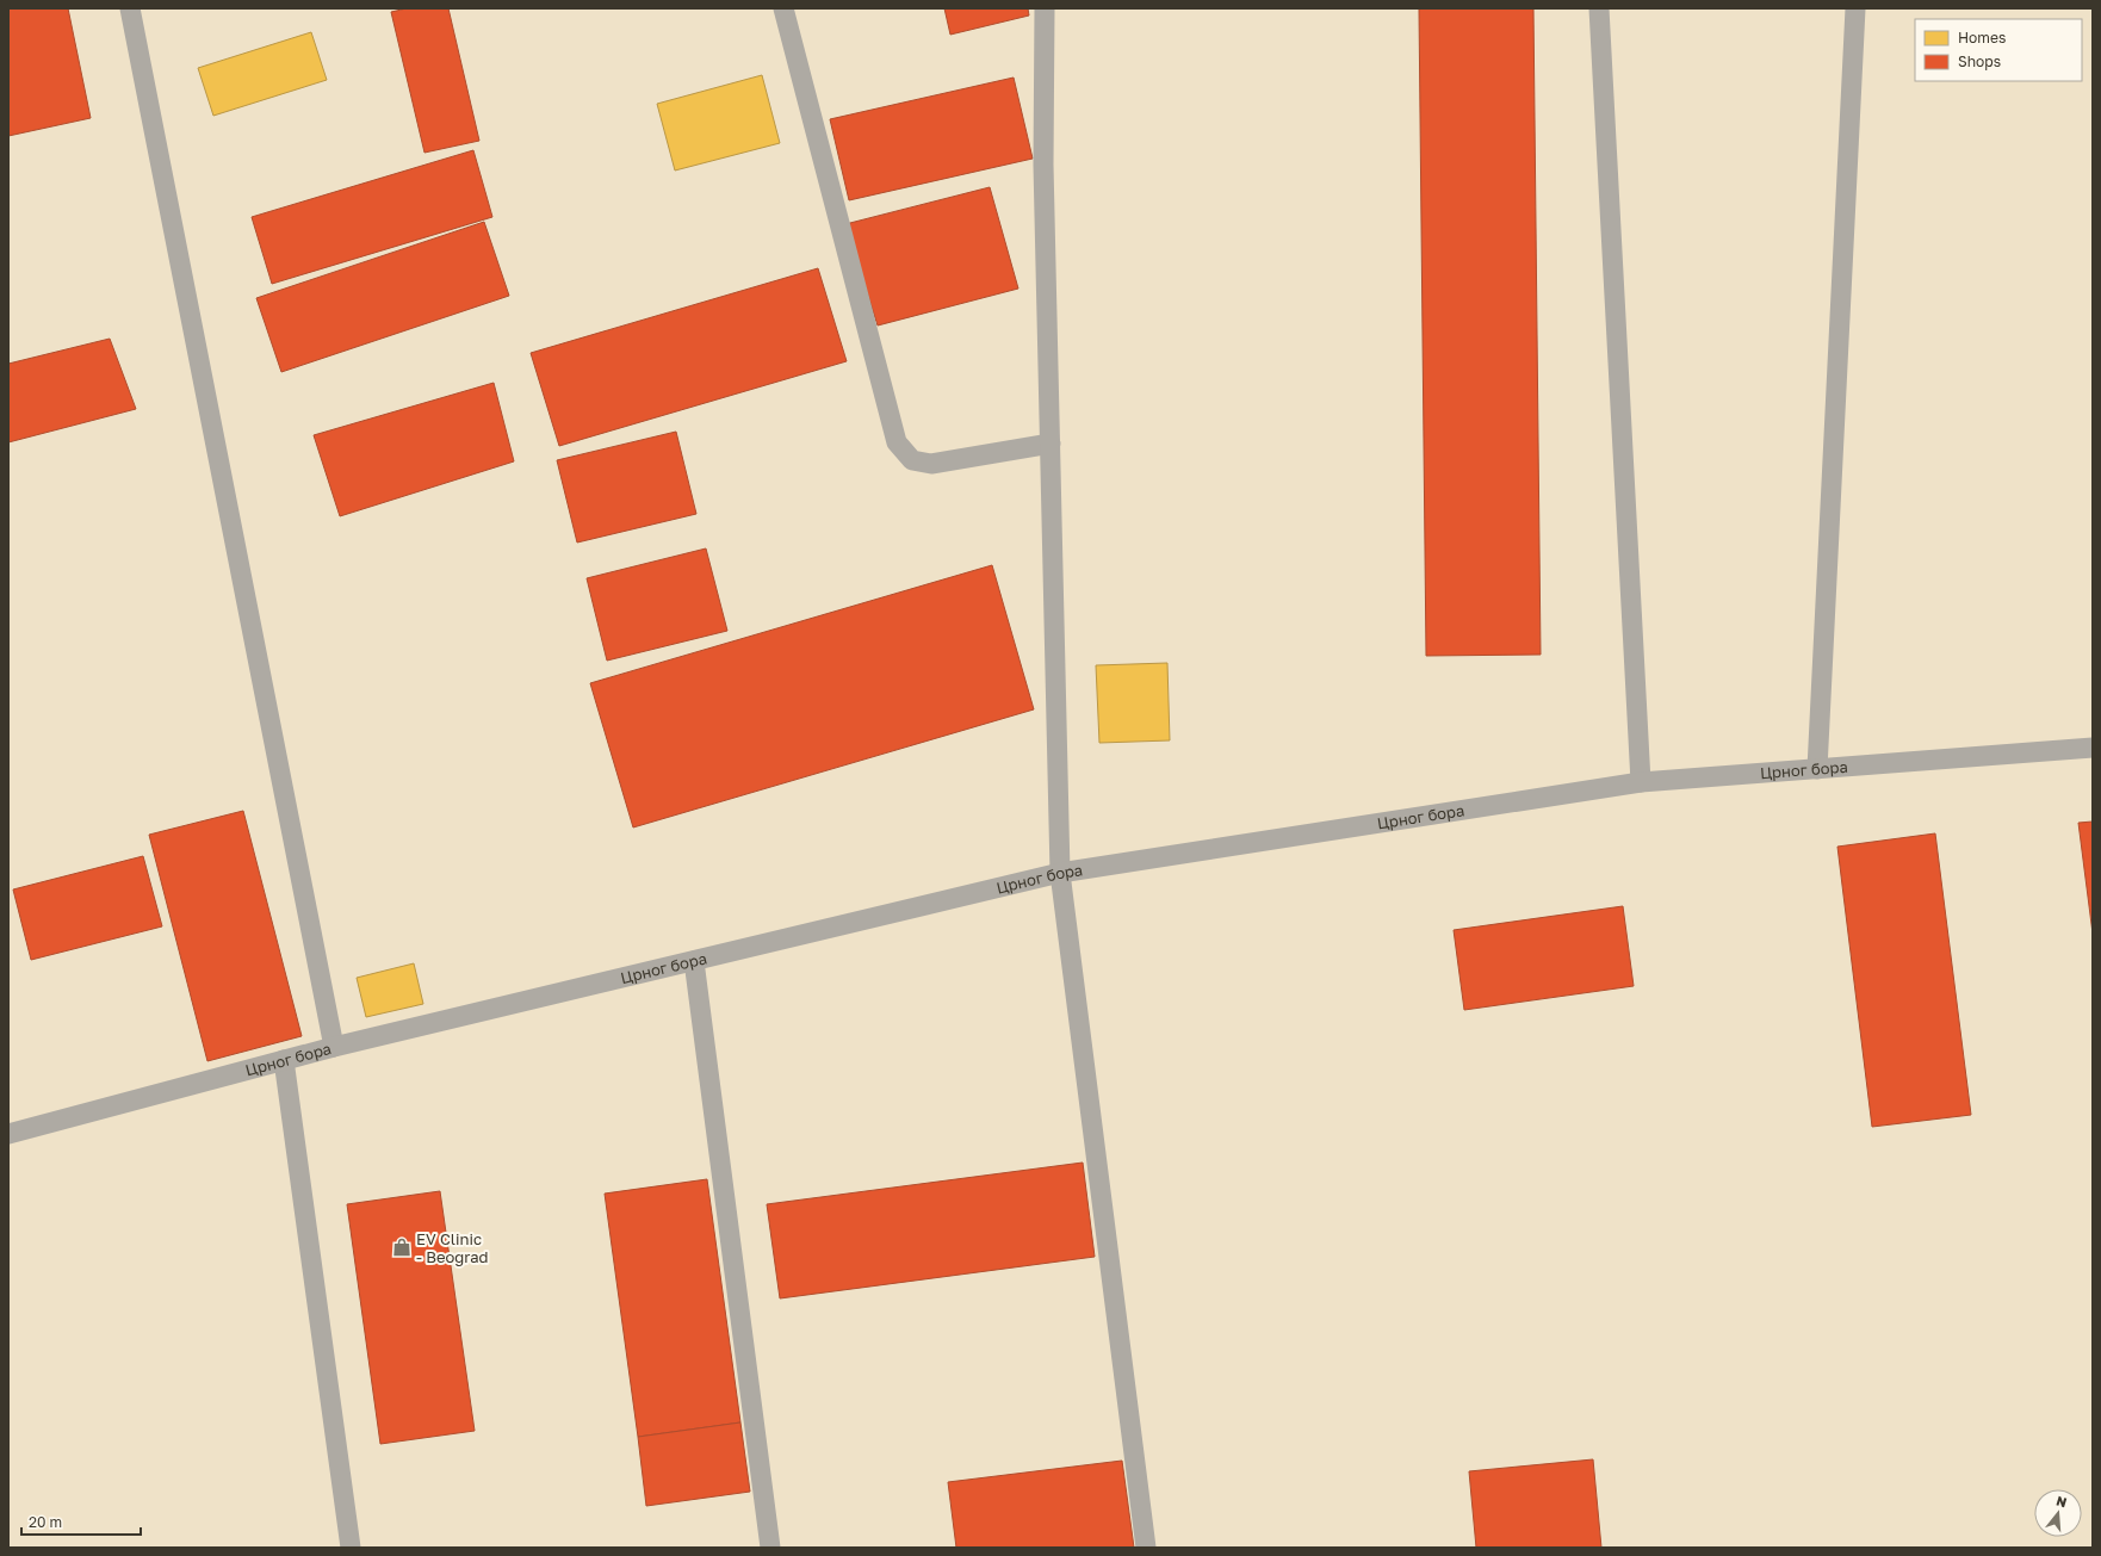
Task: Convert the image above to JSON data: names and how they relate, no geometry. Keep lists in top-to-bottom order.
{
  "streets": {
    "lane": ["Црног бора"]
  },
  "places": {
    "shop": ["EV Clinic - Beograd"]
  },
  "legend": ["Homes", "Shops"],
  "scale_bar": "20 m",
  "north": "top"
}
